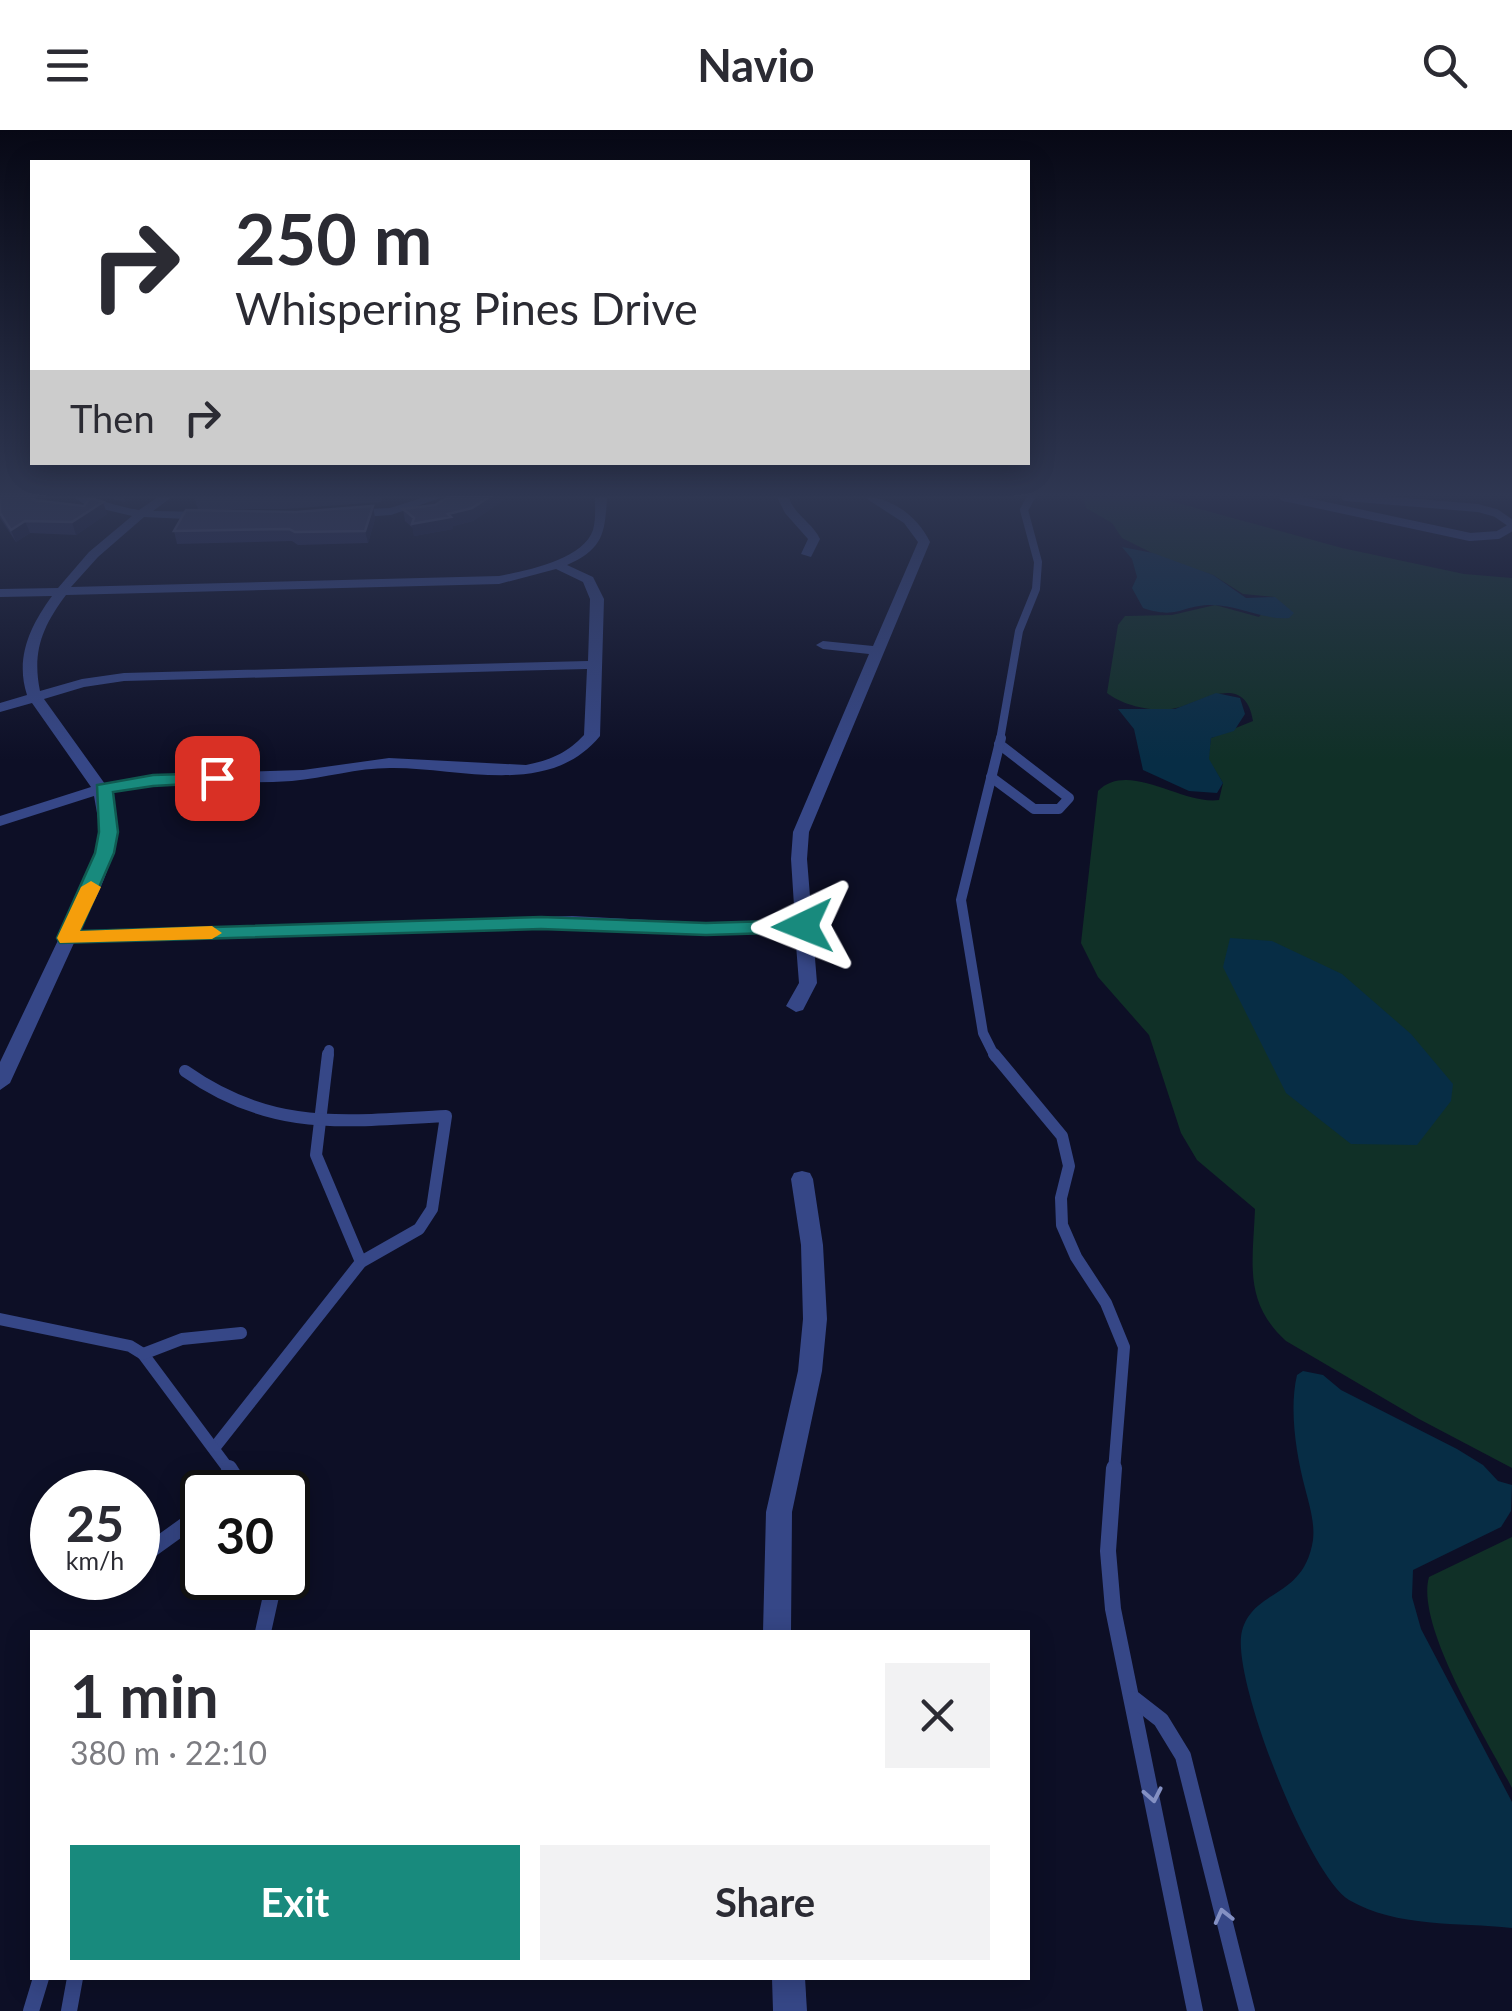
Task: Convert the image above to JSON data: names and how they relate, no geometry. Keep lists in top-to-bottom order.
{
  "page": {
    "header": "Navio",
    "turn": ["250 m", "Whispering Pines Drive"],
    "then": "Then",
    "speed": "25 km/h",
    "limit": "30",
    "heading": ["1 min", "380 m · 22:10"],
    "buttons": ["Exit", "Share"]
  }
}
